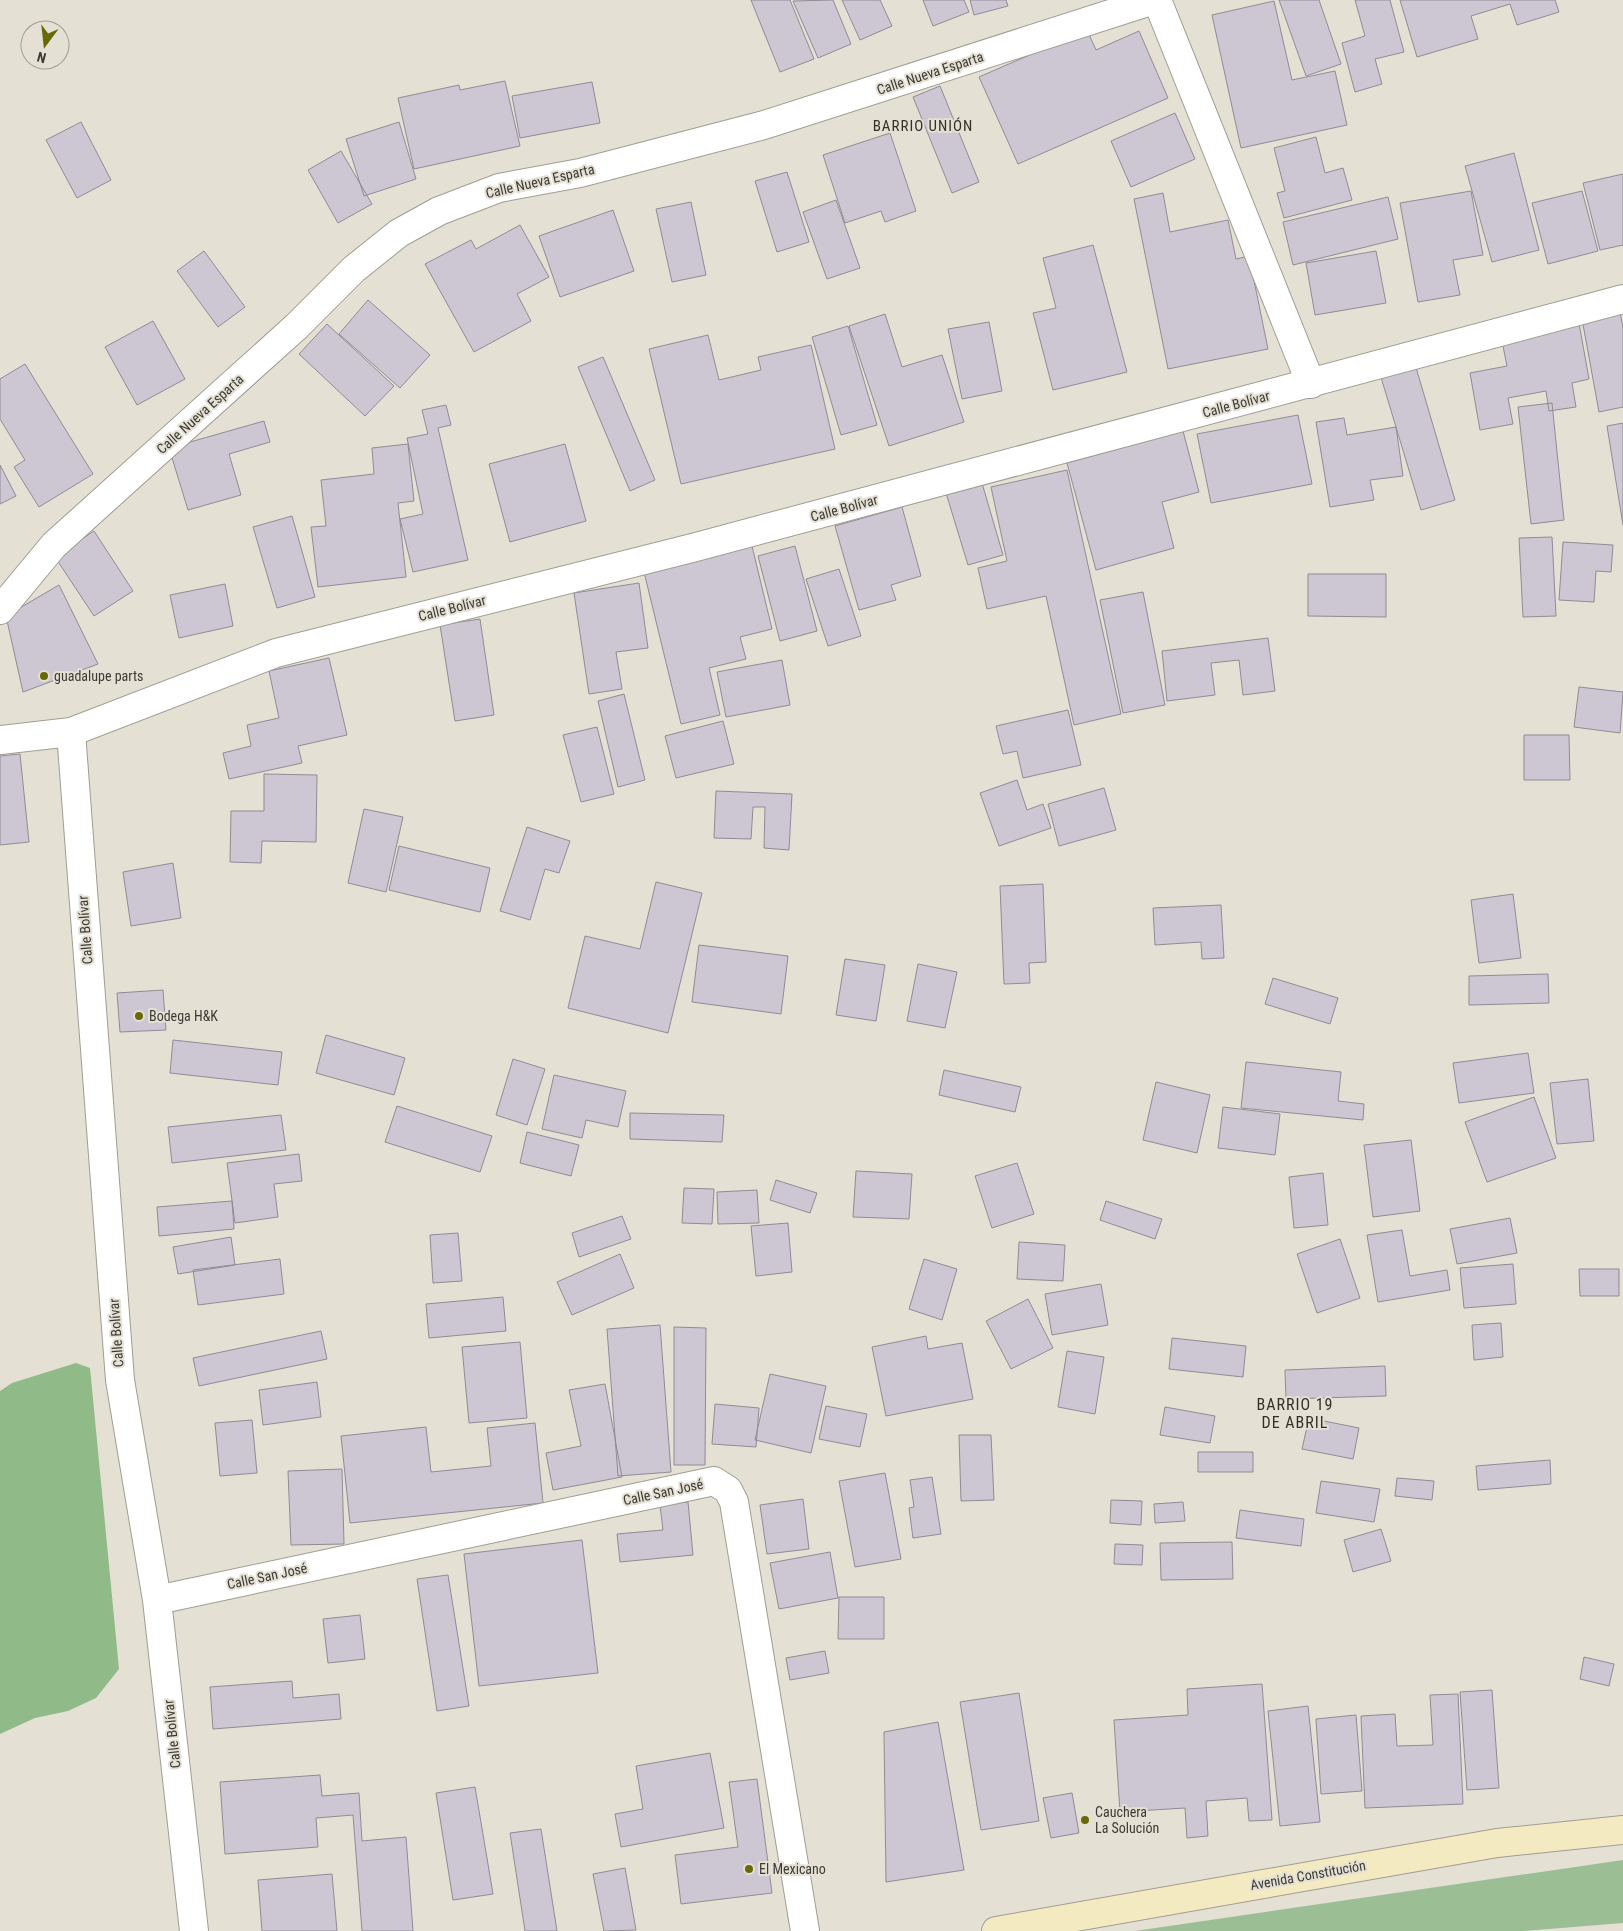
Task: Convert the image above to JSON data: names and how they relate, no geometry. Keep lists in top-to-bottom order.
{
  "streets": {
    "main road": ["Avenida Constitución"],
    "street": ["Calle Nueva Esparta", "Calle Bolívar", "Calle San José"]
  },
  "crossings": [
    ["Calle Bolívar", "Calle San José"]
  ],
  "districts": ["BARRIO UNIÓN", "BARRIO 19 DE ABRIL"],
  "places": [
    "guadalupe parts",
    "Bodega H&K",
    "Cauchera La Solución",
    "El Mexicano"
  ],
  "north": "bottom"
}
